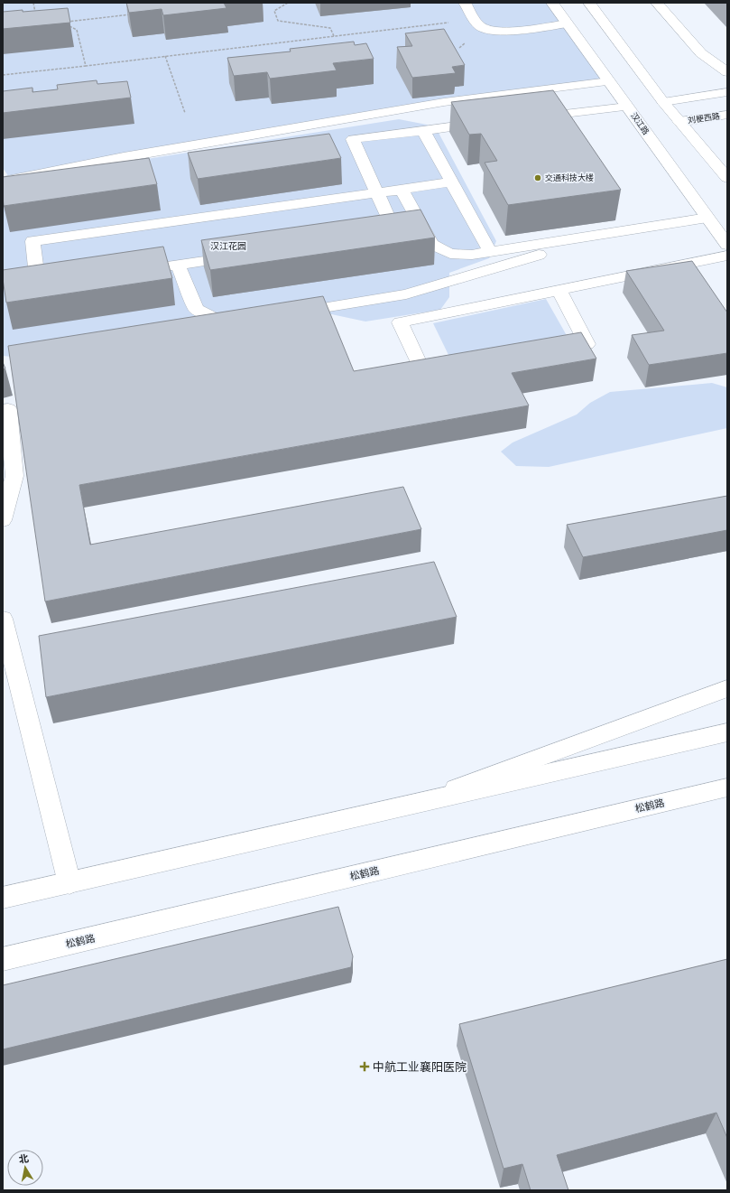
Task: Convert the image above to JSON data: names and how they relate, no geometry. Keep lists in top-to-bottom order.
{
  "streets": {
    "main road": ["刘梗西路", "汉江路", "松鹤路"]
  },
  "districts": ["汉江花园"],
  "places": {
    "other": ["交通科技大楼"],
    "health": ["中航工业襄阳医院"]
  },
  "north": "top"
}
